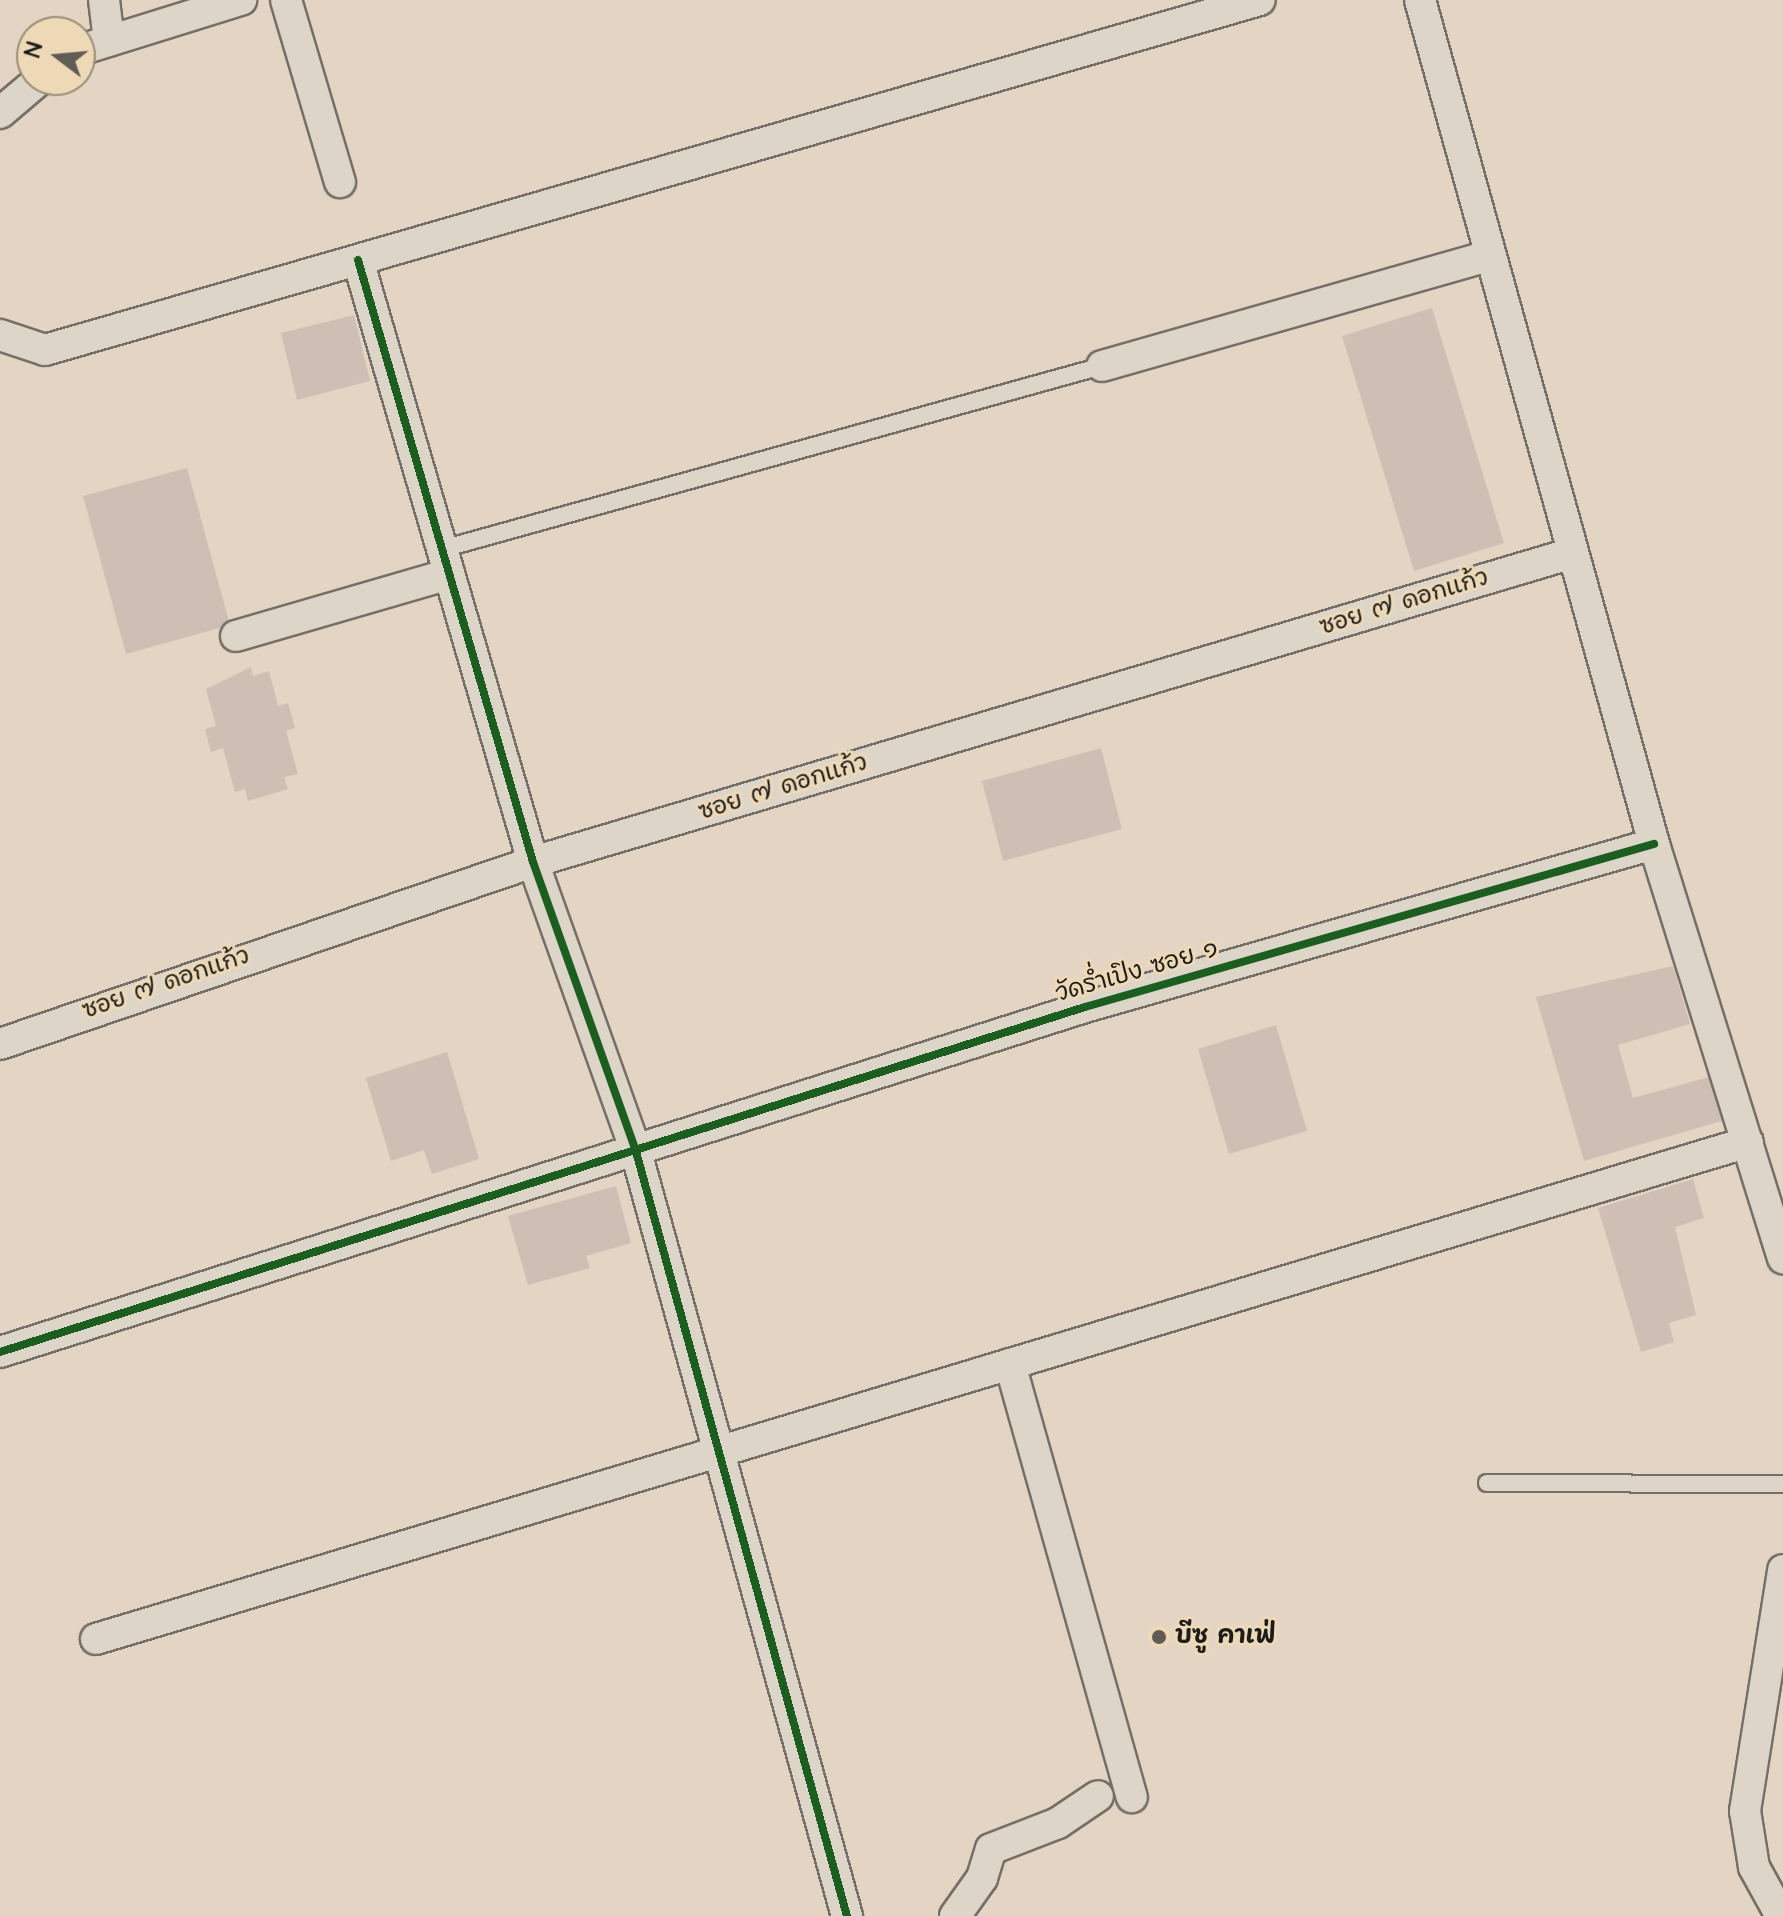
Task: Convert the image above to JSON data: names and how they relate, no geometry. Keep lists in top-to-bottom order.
{
  "streets": {
    "street": ["ซอย ๗ ดอกแก้ว", "วัดร่ำเปิง ซอย ๑"]
  },
  "places": ["บีซู คาเฟ่"],
  "north": "left"
}
